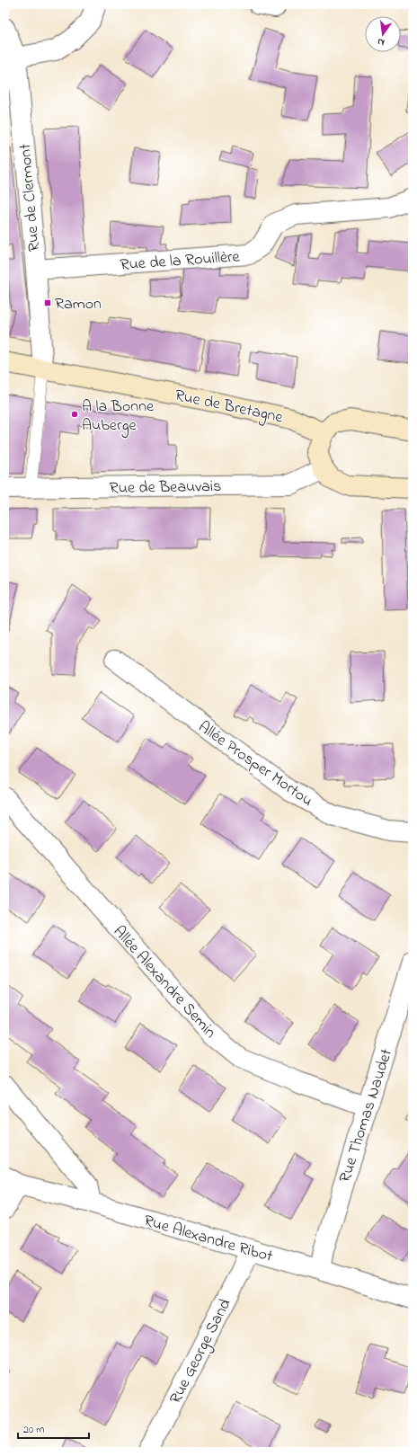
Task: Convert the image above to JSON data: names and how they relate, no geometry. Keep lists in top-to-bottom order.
{
  "streets": {
    "main road": ["Rue de Bretagne"],
    "street": [
      "Rue de Clermont",
      "Rue de la Rouillère",
      "Rue de Beauvais",
      "Allée Prosper Mortou",
      "Allée Alexandre Semin",
      "Rue Thomas Naudet",
      "Rue Alexandre Ribot",
      "Rue George Sand"
    ]
  },
  "crossings": [
    ["Rue de Clermont", "Rue de la Rouillère"],
    ["Rue de Clermont", "Rue de Bretagne"],
    ["Allée Alexandre Semin", "Rue Thomas Naudet"],
    ["Rue Thomas Naudet", "Rue Alexandre Ribot"],
    ["Rue Alexandre Ribot", "Rue George Sand"]
  ],
  "places": {
    "transit": ["Ramon"],
    "other": ["A la Bonne Auberge"]
  },
  "scale_bar": "20 m",
  "north": "bottom"
}
